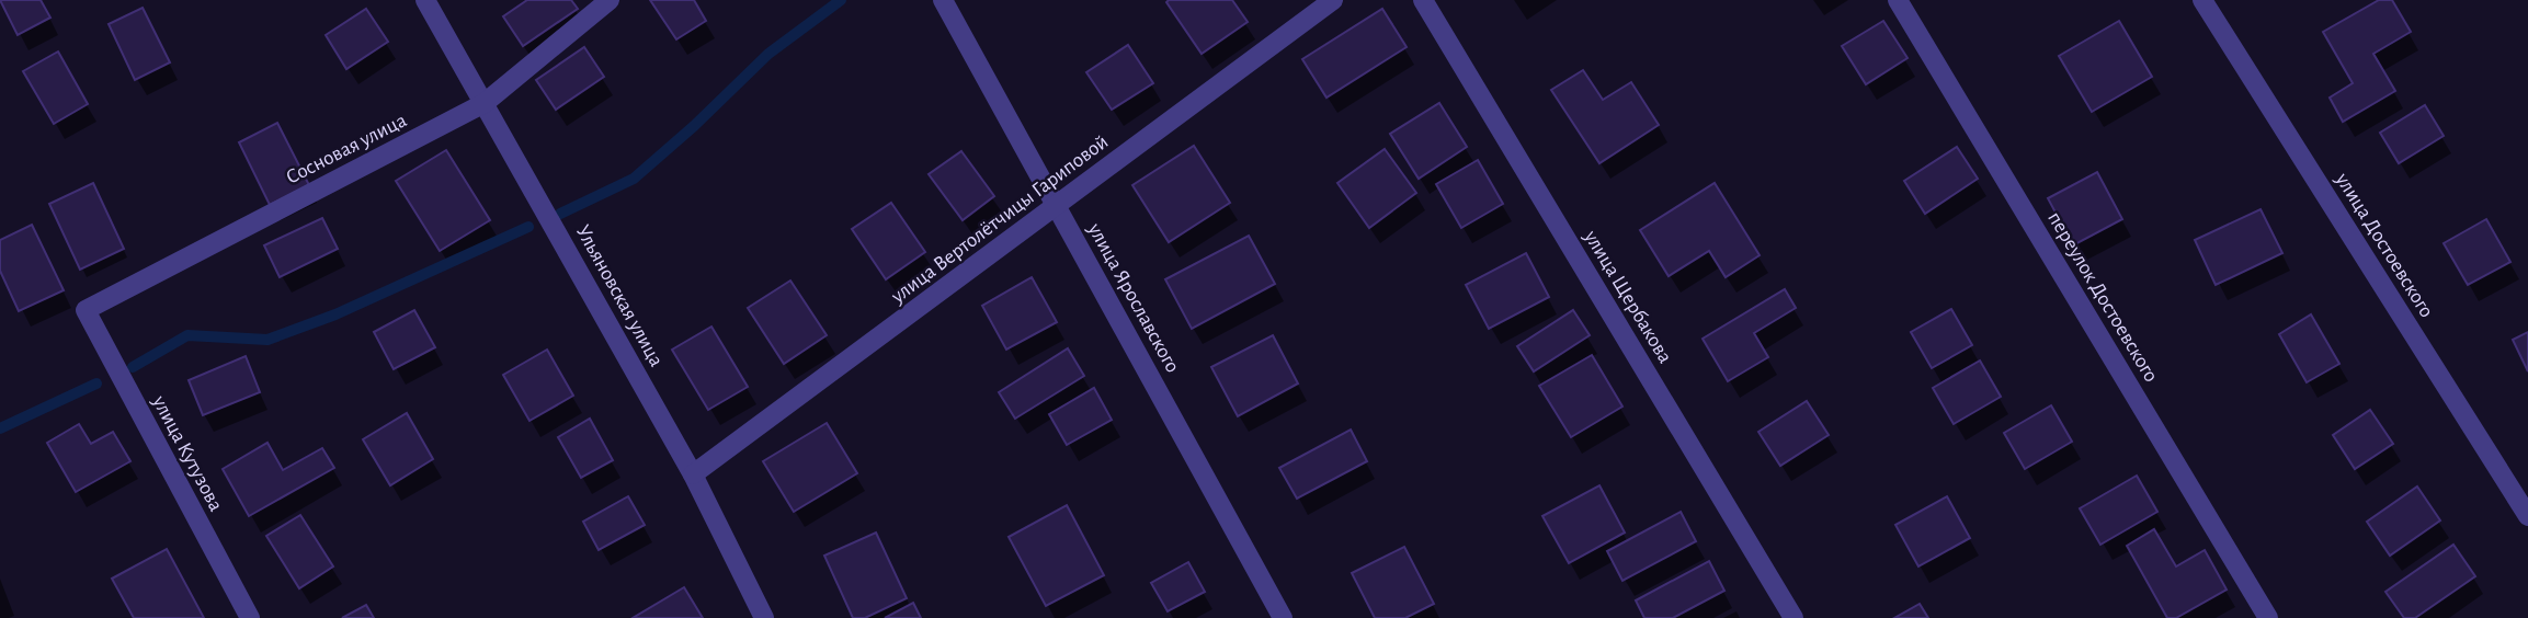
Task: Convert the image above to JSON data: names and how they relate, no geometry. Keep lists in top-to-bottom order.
{
  "streets": {
    "street": [
      "Сосновая улица",
      "улица Вертолётчицы Гариповой",
      "улица Достоевского",
      "Ульяновская улица",
      "улица Щербакова",
      "переулок Достоевского",
      "улица Ярославского",
      "улица Кутузова"
    ]
  },
  "crossings": [
    ["Сосновая улица", "Ульяновская улица"],
    ["Сосновая улица", "улица Кутузова"],
    ["улица Вертолётчицы Гариповой", "Ульяновская улица"],
    ["улица Вертолётчицы Гариповой", "улица Ярославского"]
  ]
}
